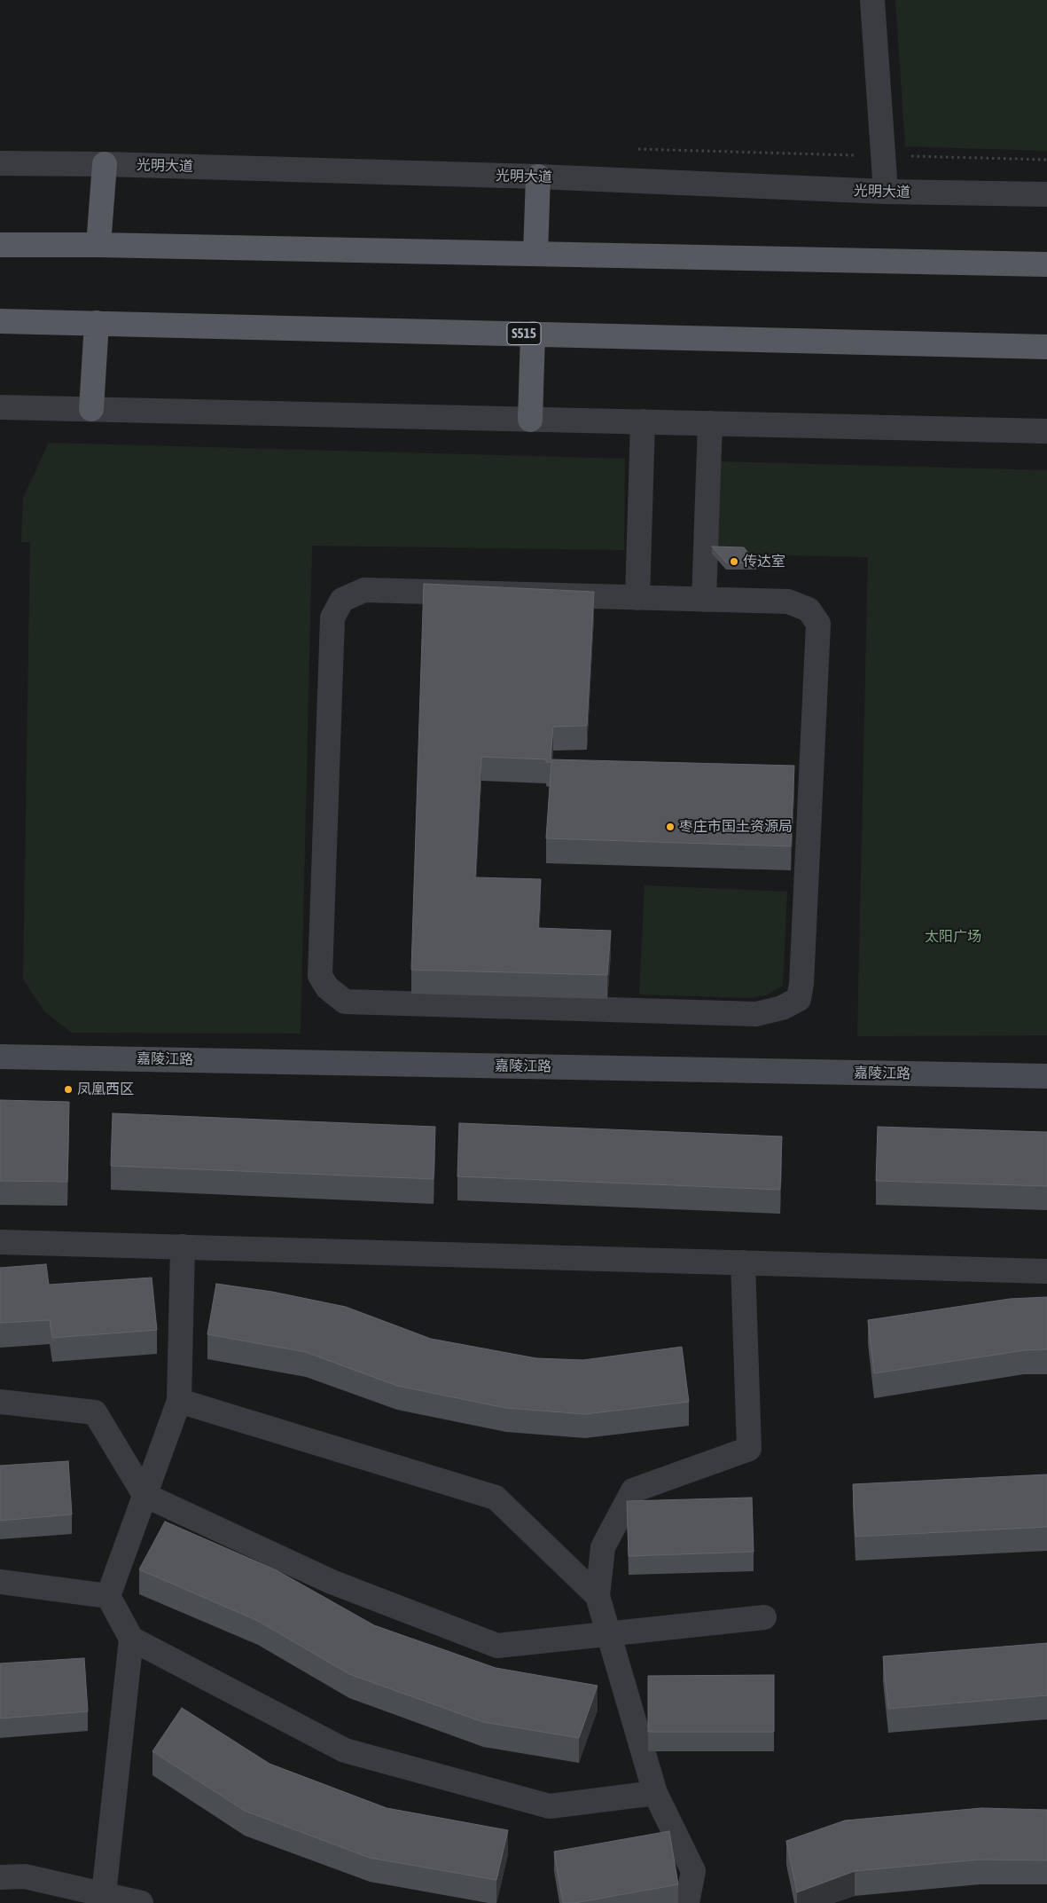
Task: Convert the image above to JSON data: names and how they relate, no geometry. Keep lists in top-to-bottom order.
{
  "streets": {
    "main road": ["S515"],
    "street": ["光明大道", "嘉陵江路"]
  },
  "parks": ["太阳广场"],
  "places": ["传达室", "枣庄市国土资源局", "凤凰西区"]
}
